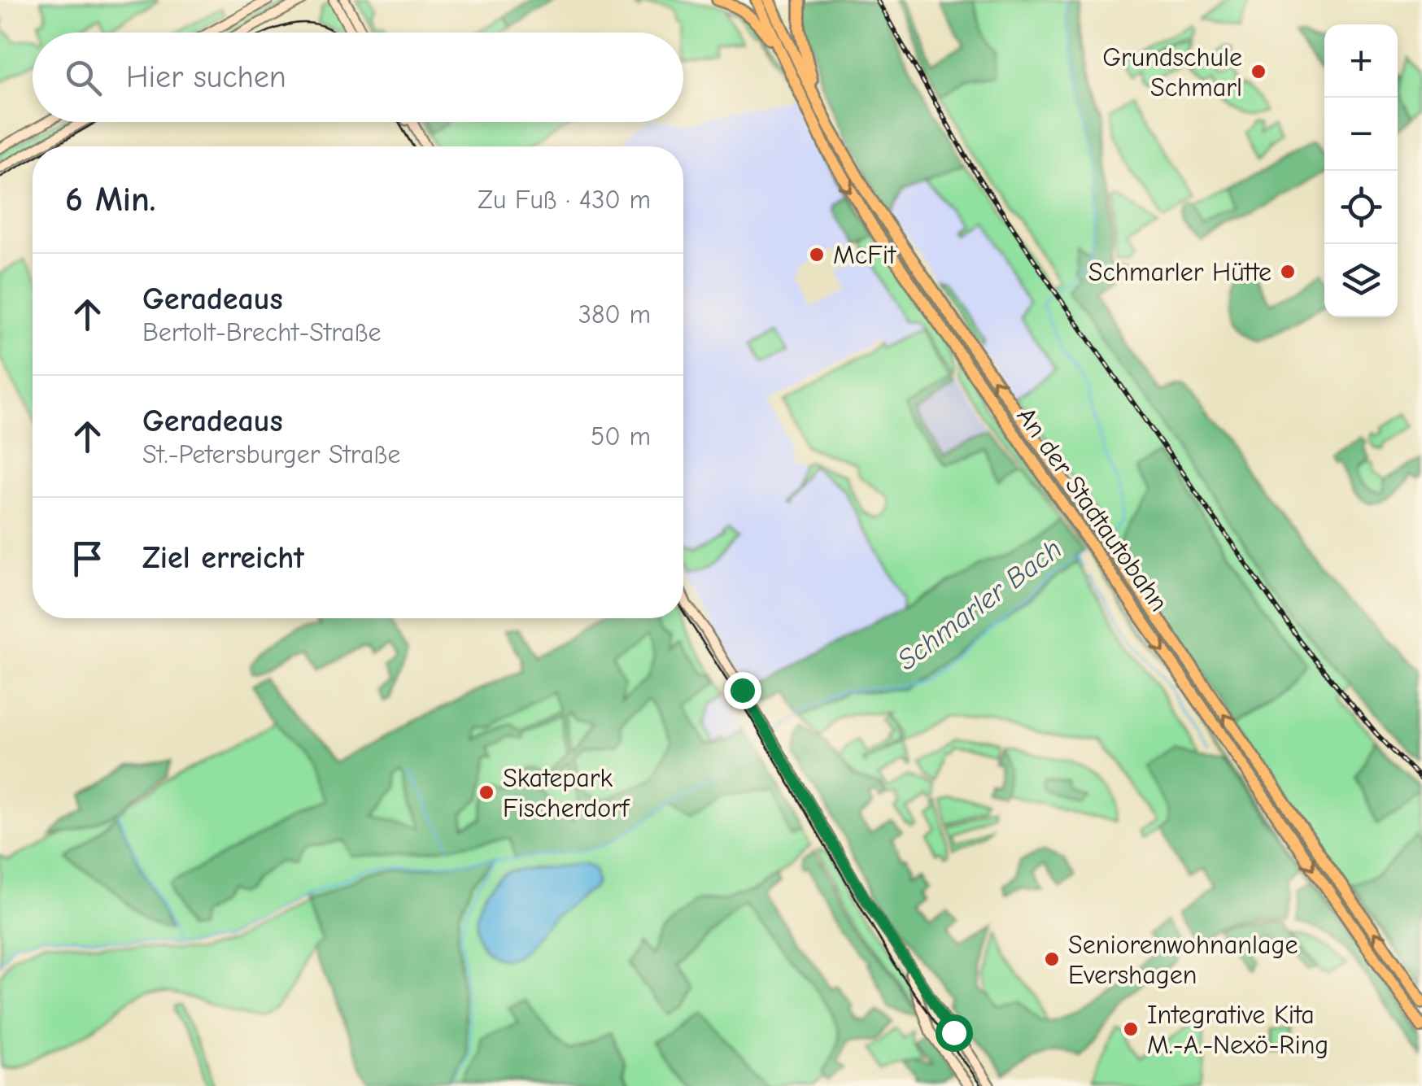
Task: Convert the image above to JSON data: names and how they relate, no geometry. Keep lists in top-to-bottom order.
{
  "streets": {
    "highway": ["An der Stadtautobahn"]
  },
  "water": ["Schmarler Bach"],
  "places": [
    "Grundschule Schmarl",
    "McFit",
    "Schmarler Hütte",
    "Skatepark Fischerdorf",
    "Seniorenwohnanlage Evershagen",
    "Integrative Kita M.-A.-Nexö-Ring"
  ],
  "page": {
    "map_buttons": ["+", "−"],
    "search": "Hier suchen",
    "heading": ["6 Min.", "Zu Fuß · 430 m"],
    "list": [
      ["Geradeaus", "Bertolt-Brecht-Straße", "380 m"],
      ["Geradeaus", "St.-Petersburger Straße", "50 m"],
      "Ziel erreicht"
    ]
  }
}
